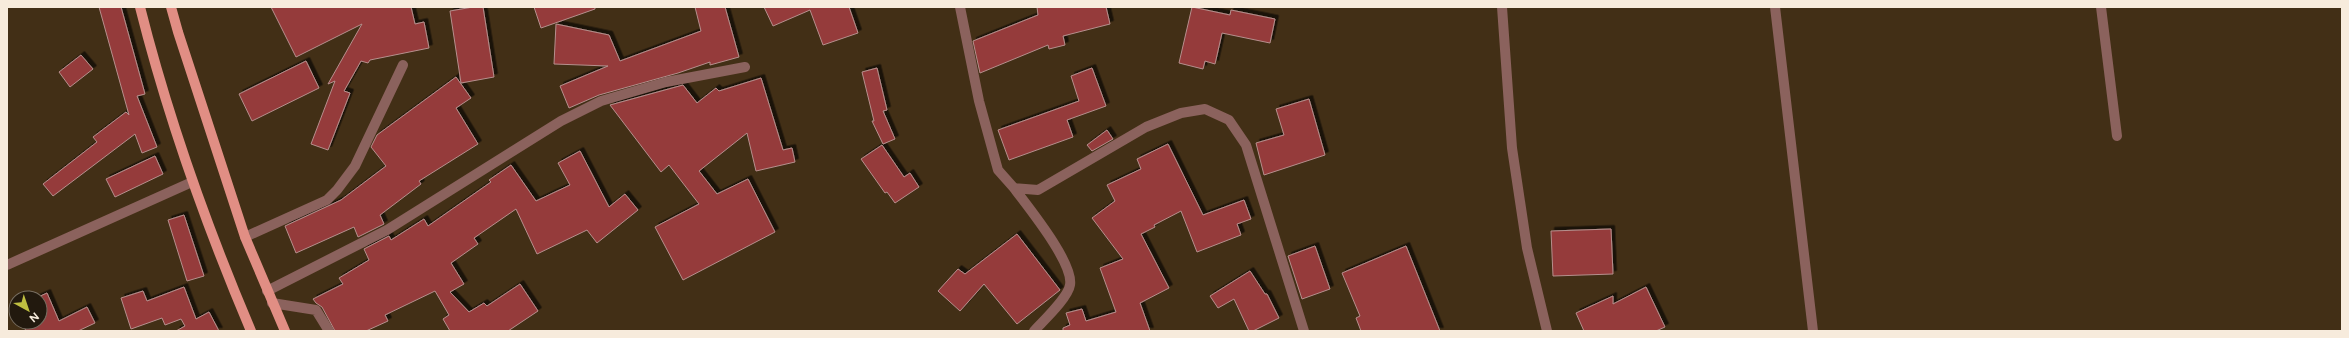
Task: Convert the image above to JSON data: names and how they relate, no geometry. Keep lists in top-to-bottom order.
{
  "north": "bottom right"
}
